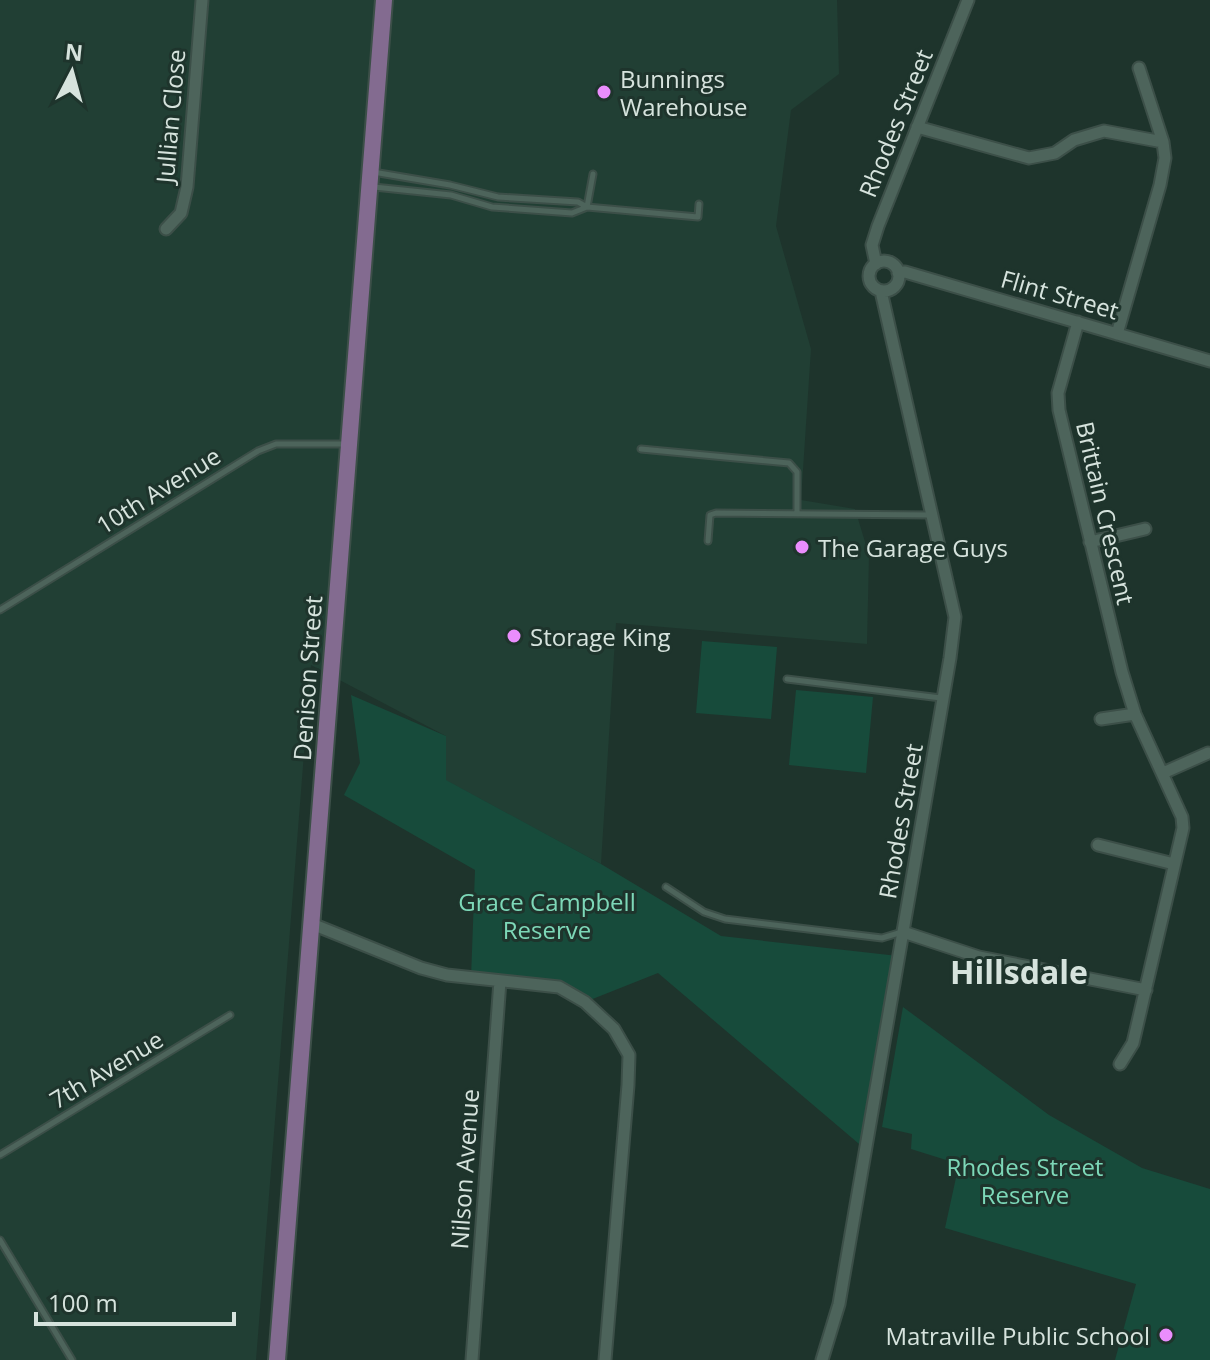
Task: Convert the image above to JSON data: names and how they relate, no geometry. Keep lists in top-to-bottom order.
{
  "streets": {
    "main road": ["Denison Street"],
    "street": [
      "Jullian Close",
      "Rhodes Street",
      "Flint Street",
      "Brittain Crescent",
      "Nilson Avenue"
    ],
    "lane": ["10th Avenue", "7th Avenue"]
  },
  "crossings": [
    ["Rhodes Street", "Flint Street"],
    ["Flint Street", "Brittain Crescent"],
    ["10th Avenue", "Denison Street"]
  ],
  "districts": ["Hillsdale"],
  "parks": ["Grace Campbell Reserve", "Rhodes Street Reserve"],
  "places": [
    "Bunnings Warehouse",
    "The Garage Guys",
    "Storage King",
    "Matraville Public School"
  ],
  "scale_bar": "100 m",
  "north": "top"
}
